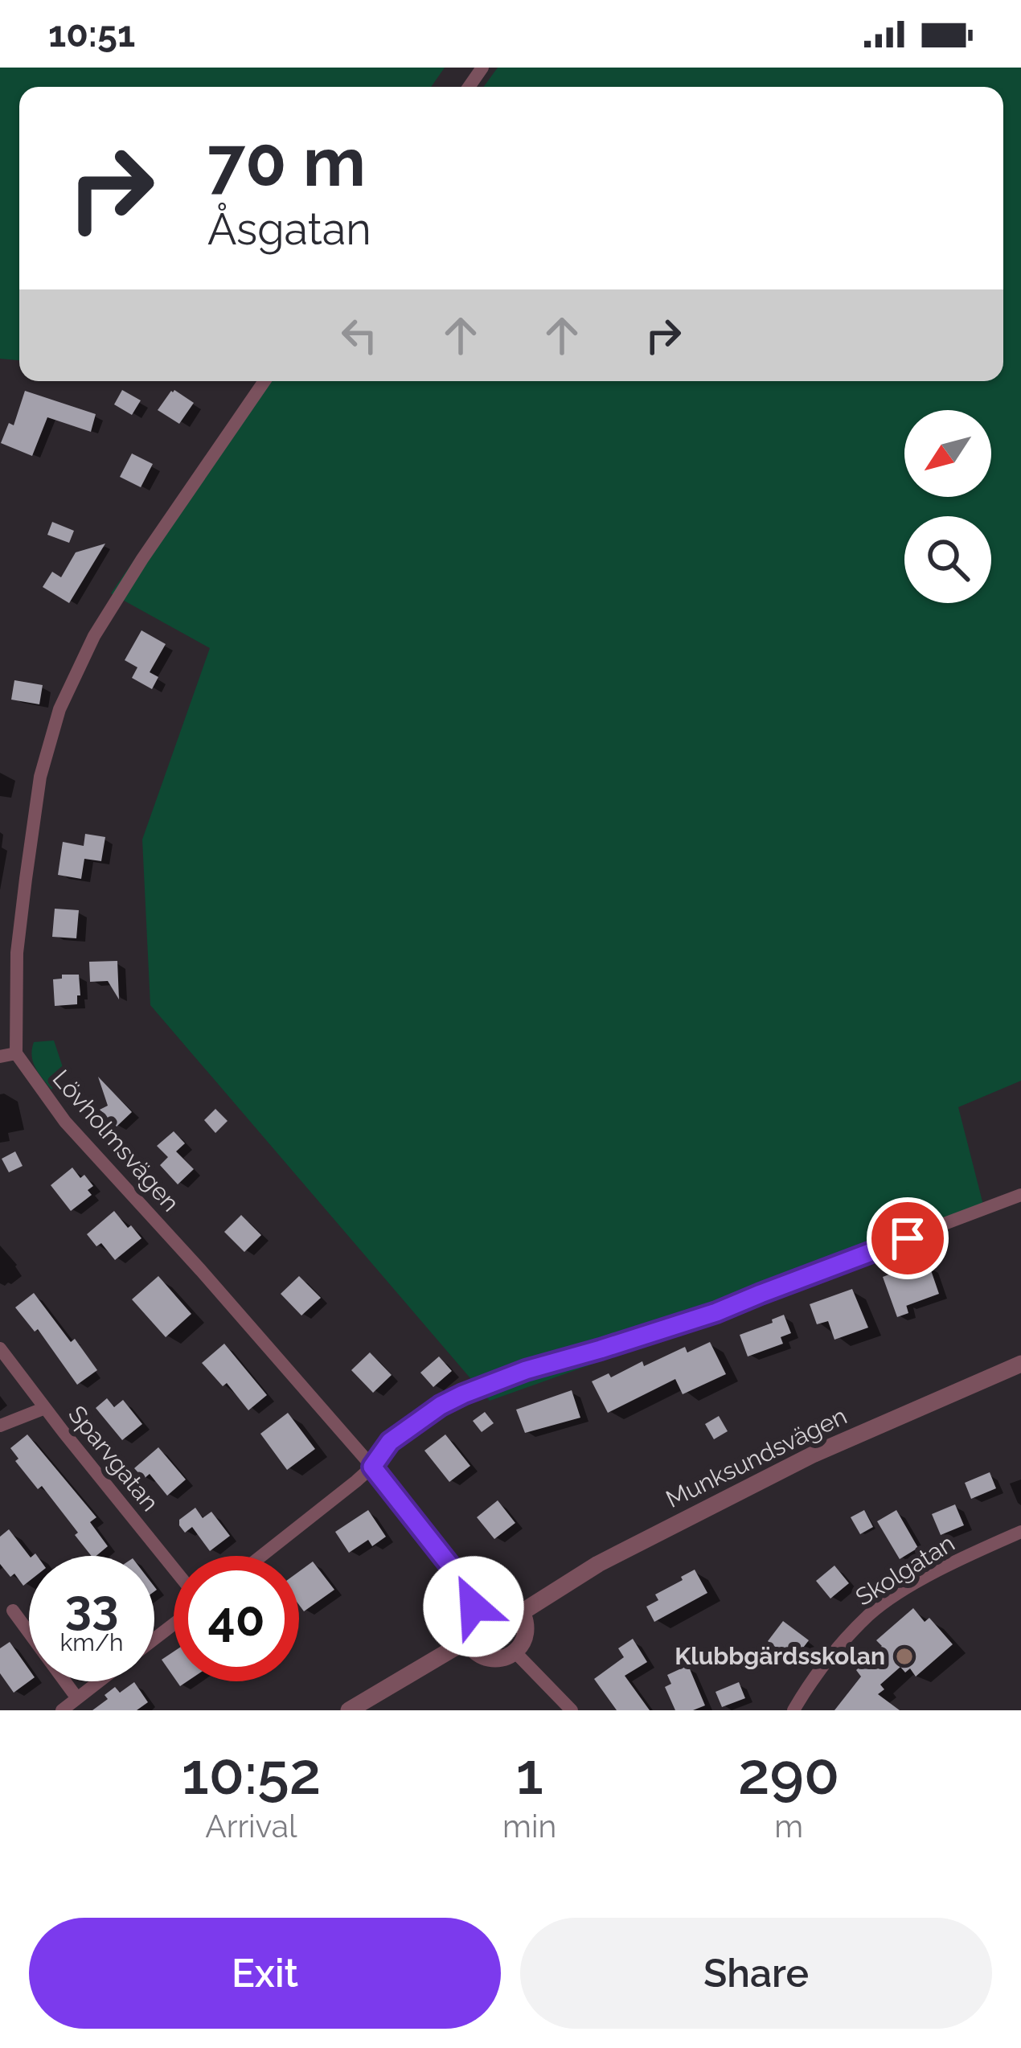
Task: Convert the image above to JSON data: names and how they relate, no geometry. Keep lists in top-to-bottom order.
{
  "streets": {
    "street": [
      "Lövholmsvägen",
      "Munksundsvägen",
      "Sparvgatan",
      "Skolgatan"
    ]
  },
  "crossings": [
    ["Lövholmsvägen", "Munksundsvägen"]
  ],
  "places": ["Klubbgärdsskolan"],
  "north": "bottom left",
  "page": {
    "status": "10:51",
    "turn": ["70 m", "Åsgatan"],
    "speed": "33 km/h",
    "limit": "40",
    "eta": [
      "10:52",
      "Arrival",
      "1",
      "min",
      "290",
      "m"
    ],
    "buttons": ["Exit", "Share"]
  }
}
